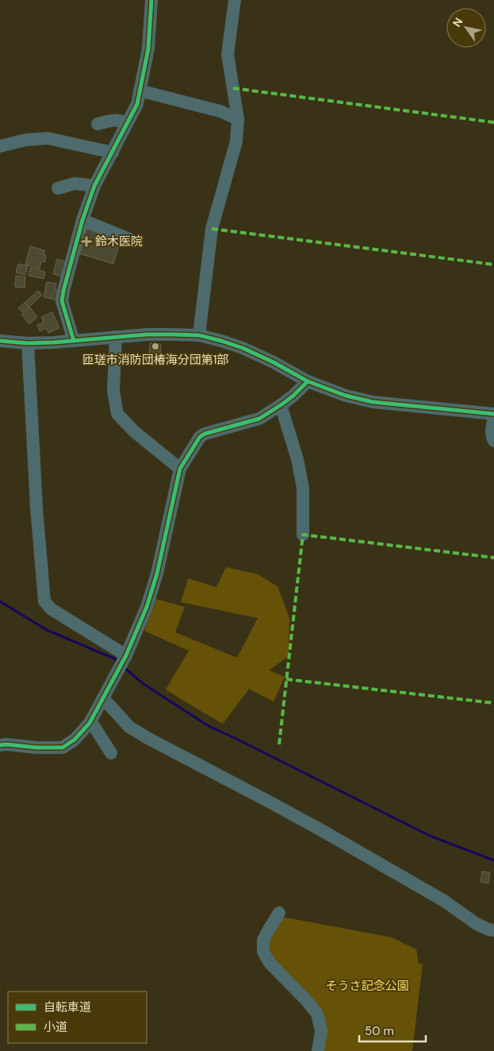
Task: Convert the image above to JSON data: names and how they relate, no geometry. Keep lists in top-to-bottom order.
{
  "parks": ["そうさ記念公園"],
  "places": {
    "health": ["鈴木医院"],
    "other": ["匝瑳市消防団椿海分団第1部"]
  },
  "legend": ["自転車道", "小道"],
  "scale_bar": "50 m",
  "north": "top left"
}
